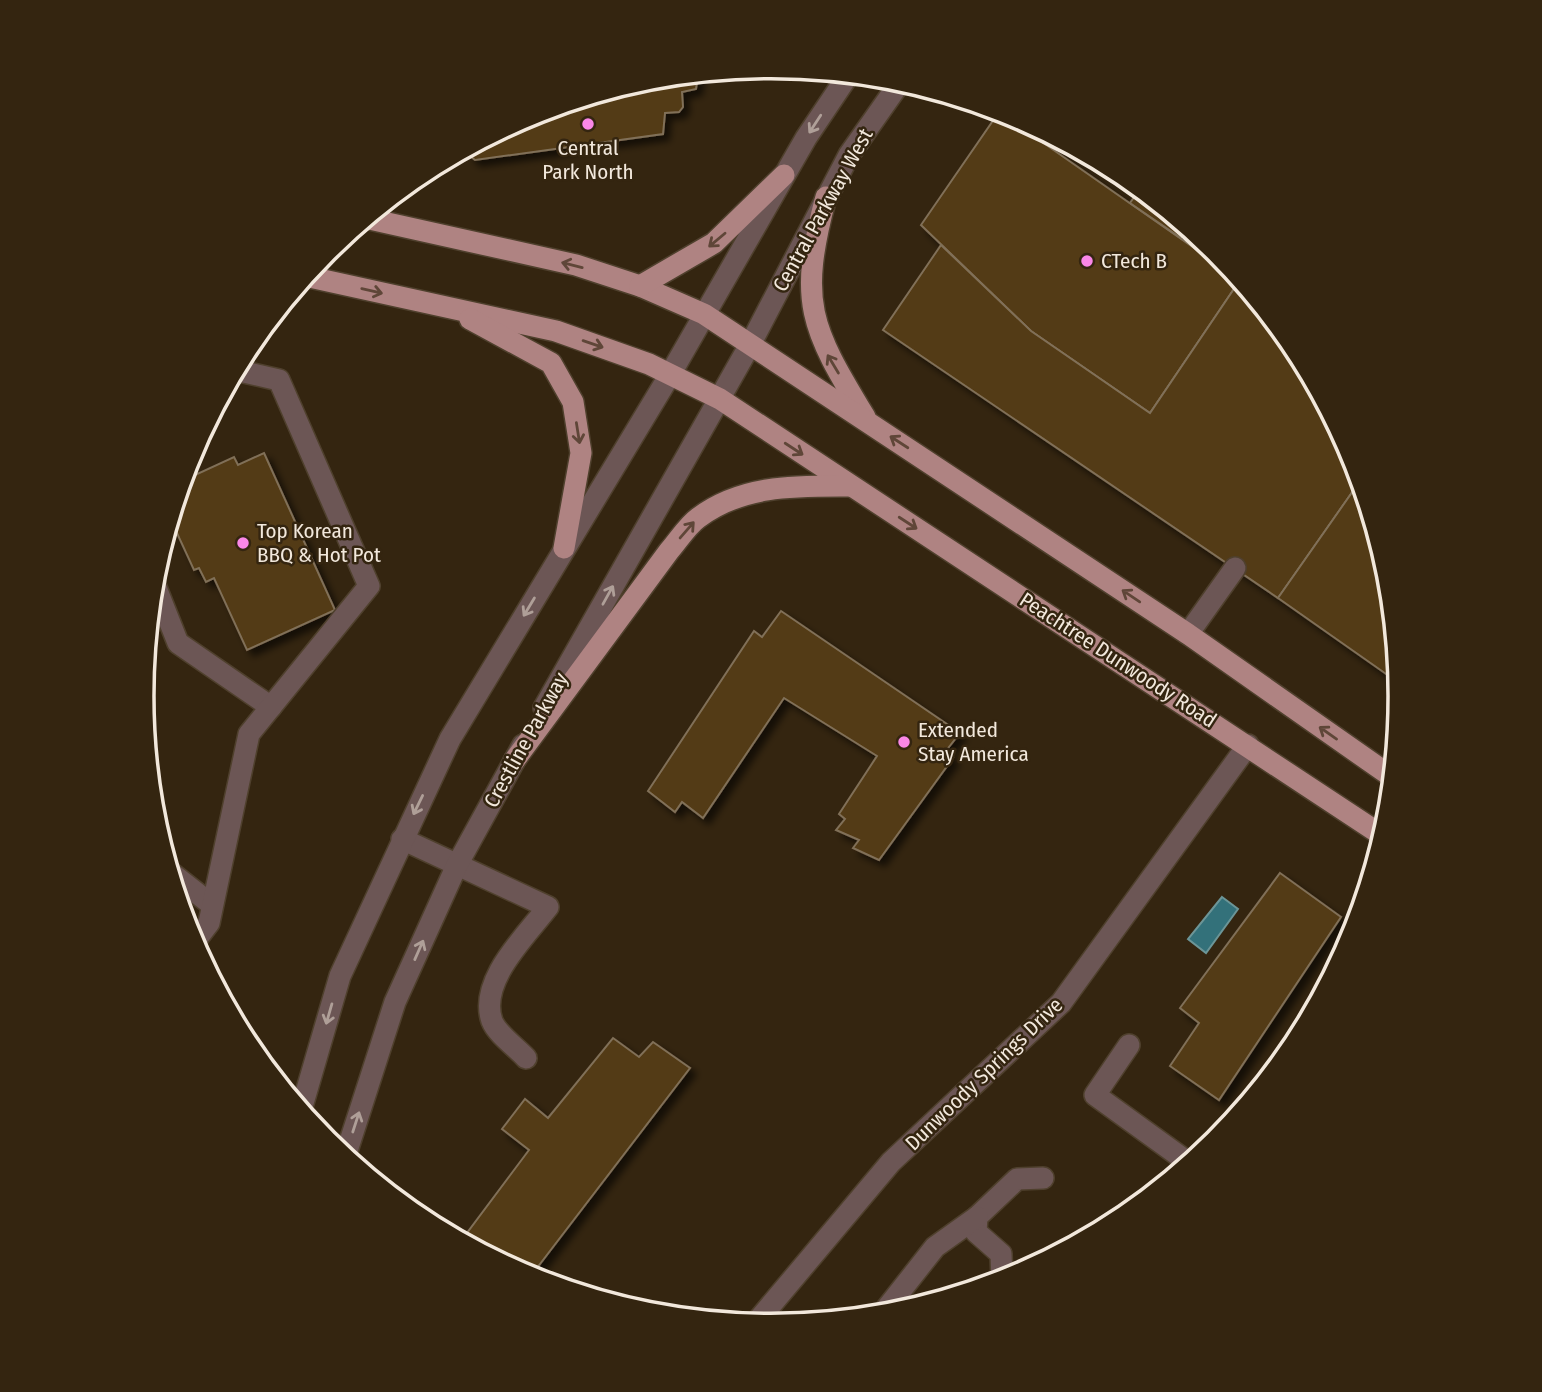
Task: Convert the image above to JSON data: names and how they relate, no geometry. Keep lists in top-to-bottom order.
{
  "streets": {
    "main road": ["Peachtree Dunwoody Road"],
    "street": ["Central Parkway West", "Crestline Parkway", "Dunwoody Springs Drive"]
  },
  "crossings": [
    ["Central Parkway West", "Crestline Parkway"],
    ["Peachtree Dunwoody Road", "Crestline Parkway"],
    ["Peachtree Dunwoody Road", "Dunwoody Springs Drive"]
  ],
  "places": [
    "Central Park North",
    "CTech B",
    "Top Korean BBQ & Hot Pot",
    "Extended Stay America"
  ]
}
